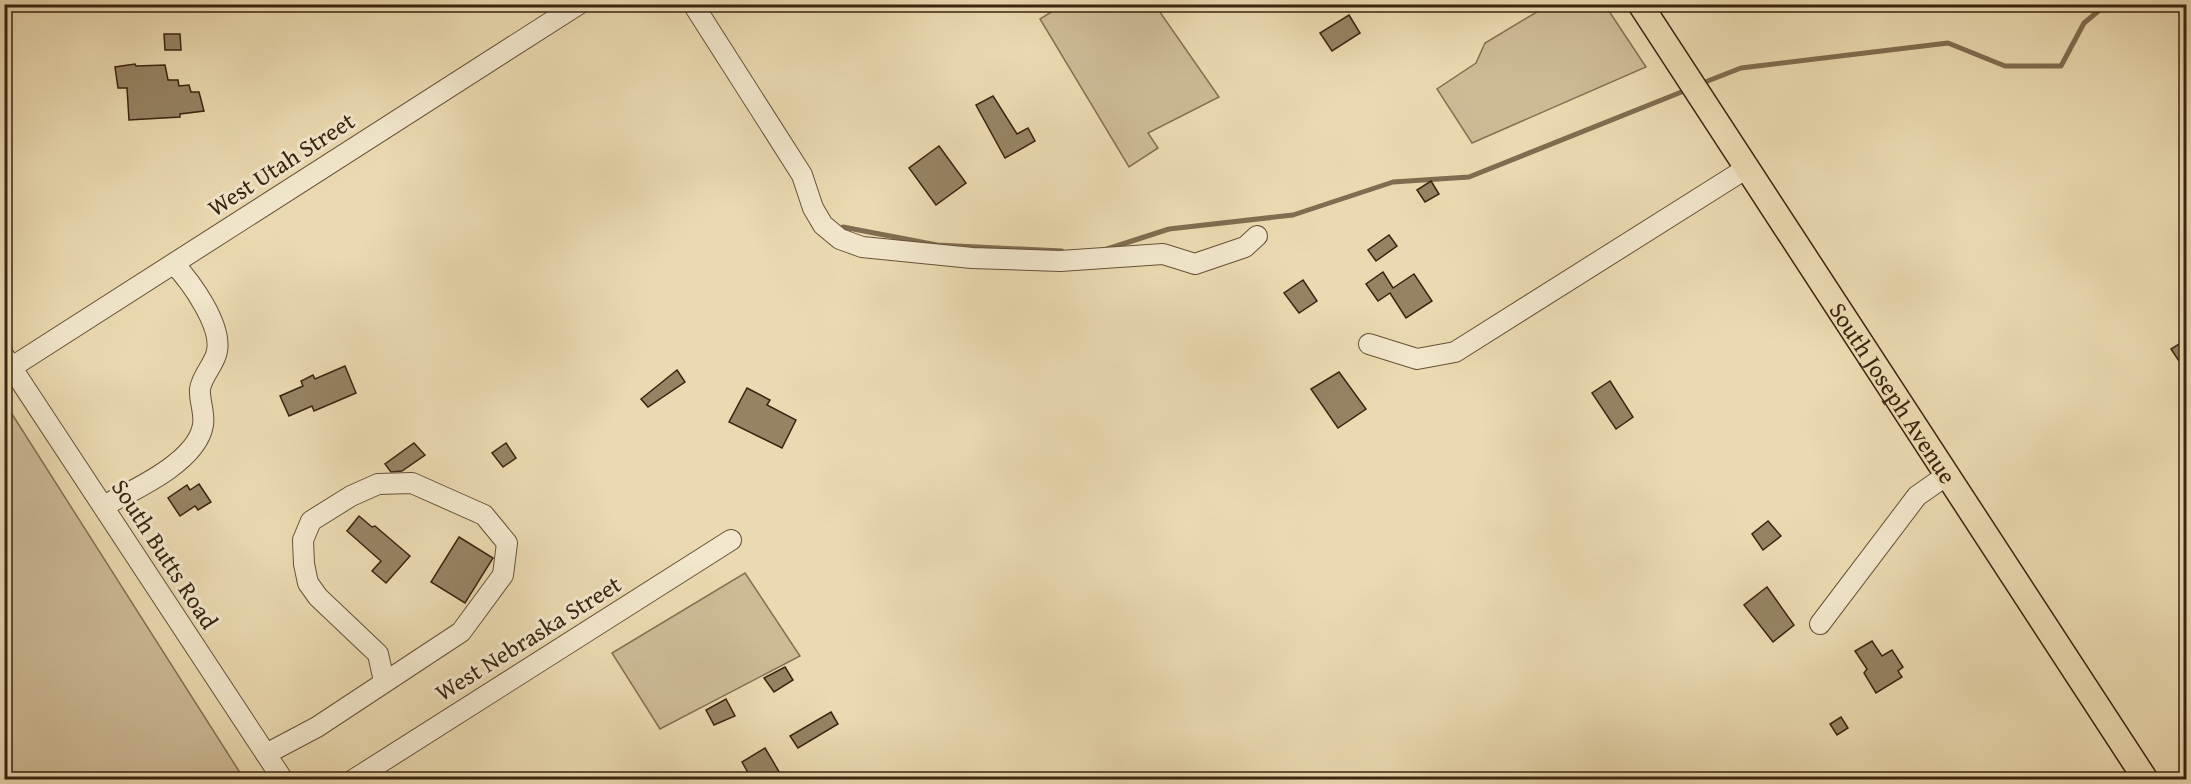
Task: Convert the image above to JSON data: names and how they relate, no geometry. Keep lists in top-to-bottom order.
{
  "streets": {
    "main road": ["South Joseph Avenue"],
    "street": ["West Utah Street", "South Butts Road", "West Nebraska Street"]
  },
  "crossings": [
    ["West Utah Street", "South Butts Road"]
  ]
}
